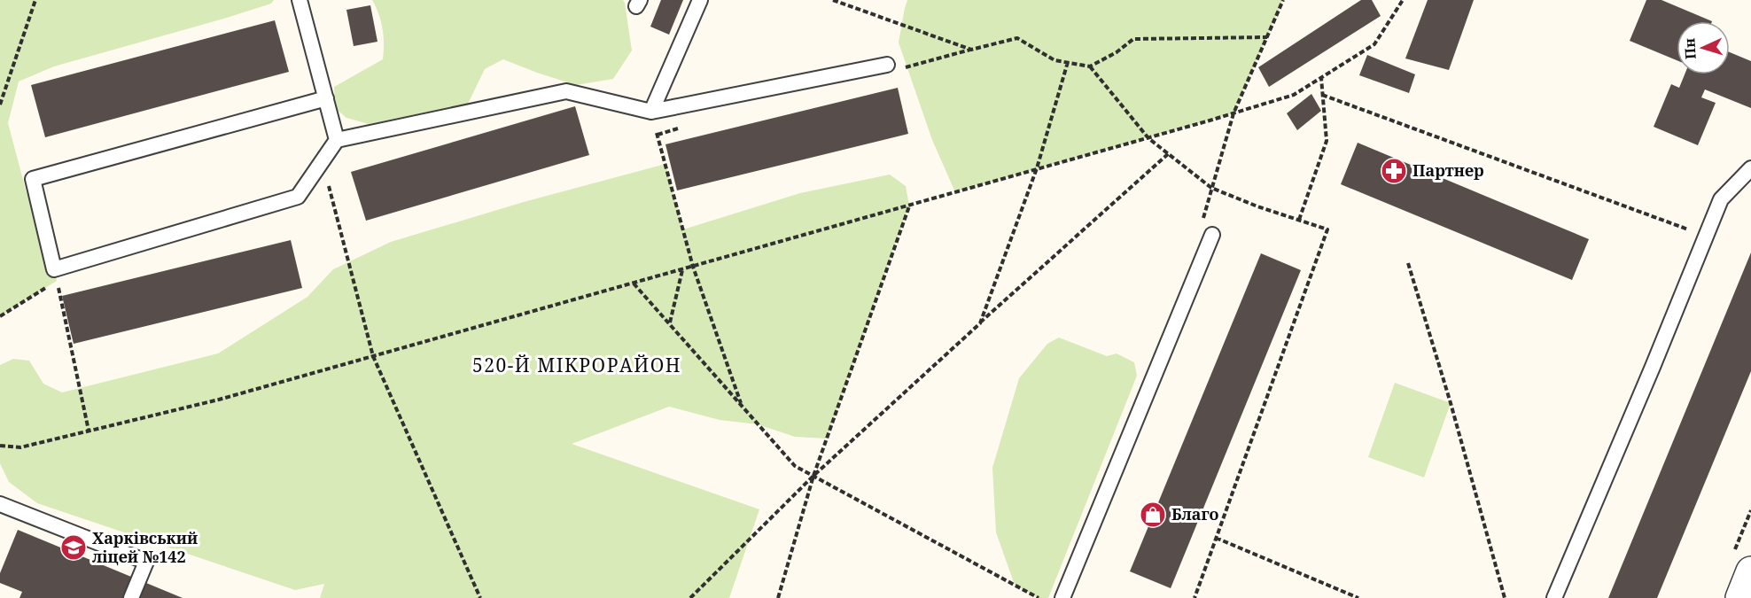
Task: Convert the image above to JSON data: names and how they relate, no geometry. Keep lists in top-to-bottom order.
{
  "districts": ["520-Й МІКРОРАЙОН"],
  "places": {
    "pharmacy": ["Партнер"],
    "shop": ["Благо"],
    "school or university": ["Харківський ліцей №142"]
  },
  "north": "left"
}
